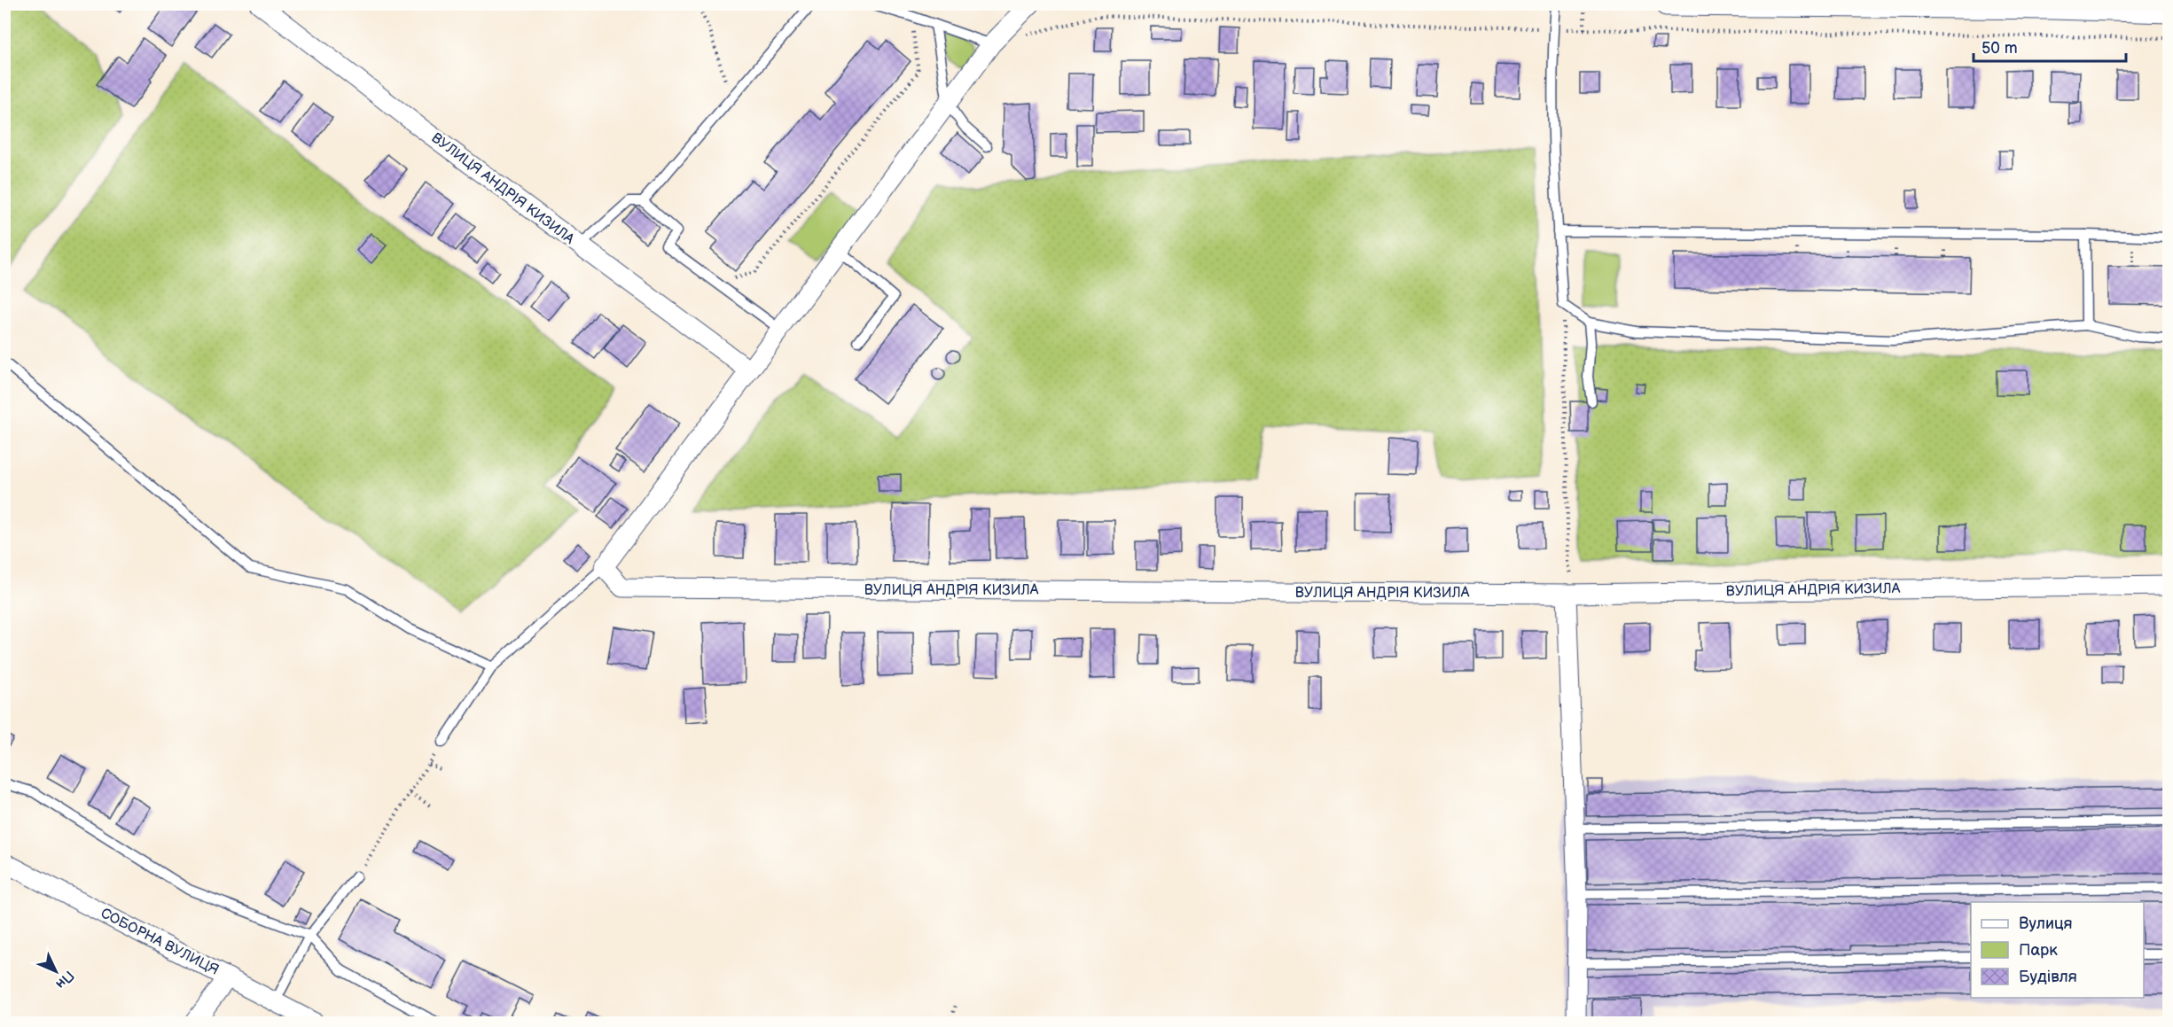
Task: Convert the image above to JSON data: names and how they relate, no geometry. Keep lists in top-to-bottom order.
{
  "streets": {
    "street": ["ВУЛИЦЯ АНДРІЯ КИЗИЛА", "СОБОРНА ВУЛИЦЯ"]
  },
  "legend": ["Вулиця", "Парк", "Будівля"],
  "scale_bar": "50 m",
  "north": "bottom right"
}
